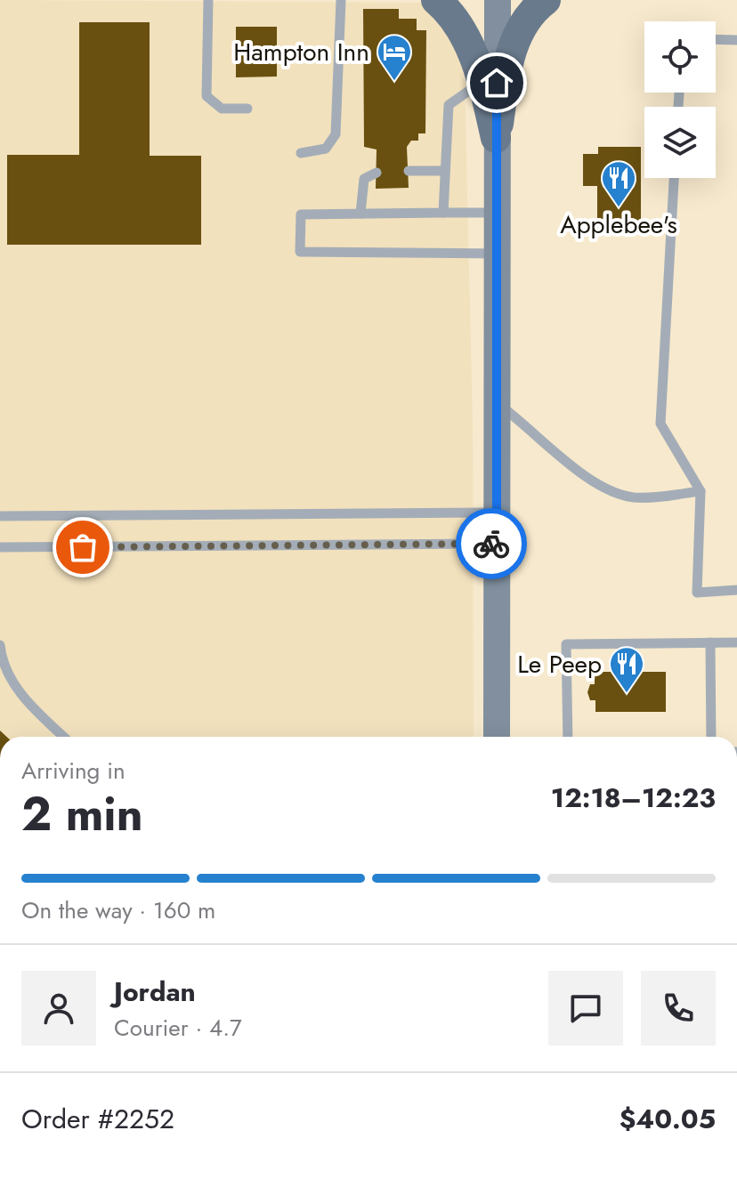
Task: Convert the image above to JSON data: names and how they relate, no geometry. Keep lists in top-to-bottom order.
{
  "places": {
    "hotel": ["Hampton Inn"],
    "restaurant": ["Applebee's", "Le Peep"]
  },
  "page": {
    "heading": ["2 min", "Arriving in", "12:18–12:23"],
    "panel": [
      "Jordan",
      "Courier · 4.7",
      "Order #2252",
      "$40.05"
    ],
    "bar": "On the way · 160 m"
  }
}
